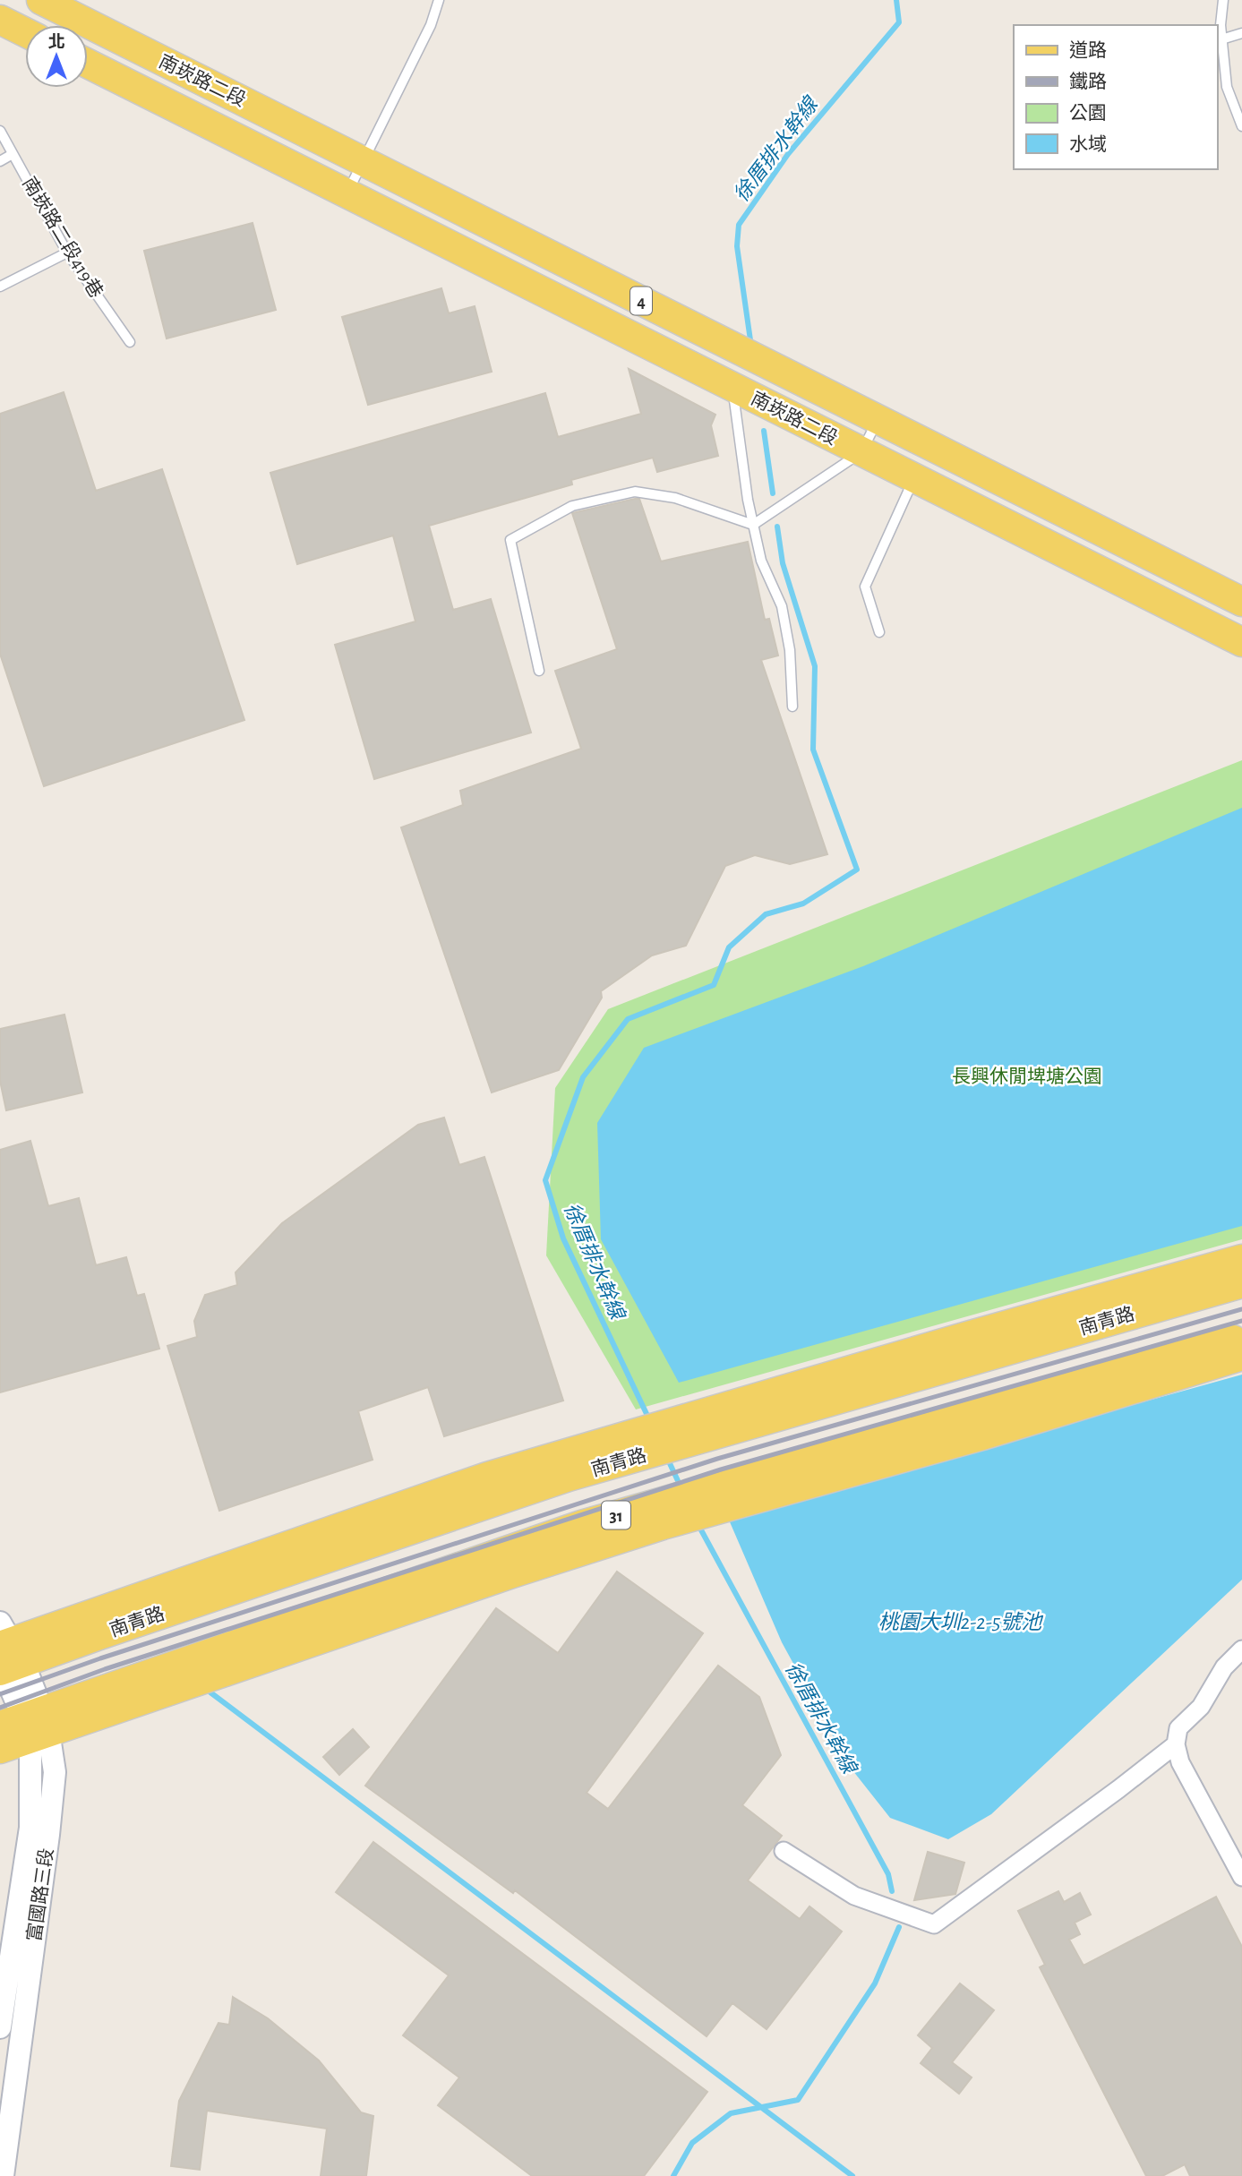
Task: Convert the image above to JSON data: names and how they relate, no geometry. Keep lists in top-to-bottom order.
{
  "streets": {
    "main road": [
      "南崁路二段",
      "4",
      "南青路",
      "31"
    ],
    "street": ["富國路三段"],
    "lane": ["南崁路二段419巷"]
  },
  "crossings": [
    ["南青路", "富國路三段"],
    ["31", "富國路三段"]
  ],
  "water": ["徐厝排水幹線", "桃園大圳2-2-5號池"],
  "parks": ["長興休閒埤塘公園"],
  "legend": [
    "道路",
    "鐵路",
    "公園",
    "水域"
  ],
  "north": "top"
}
